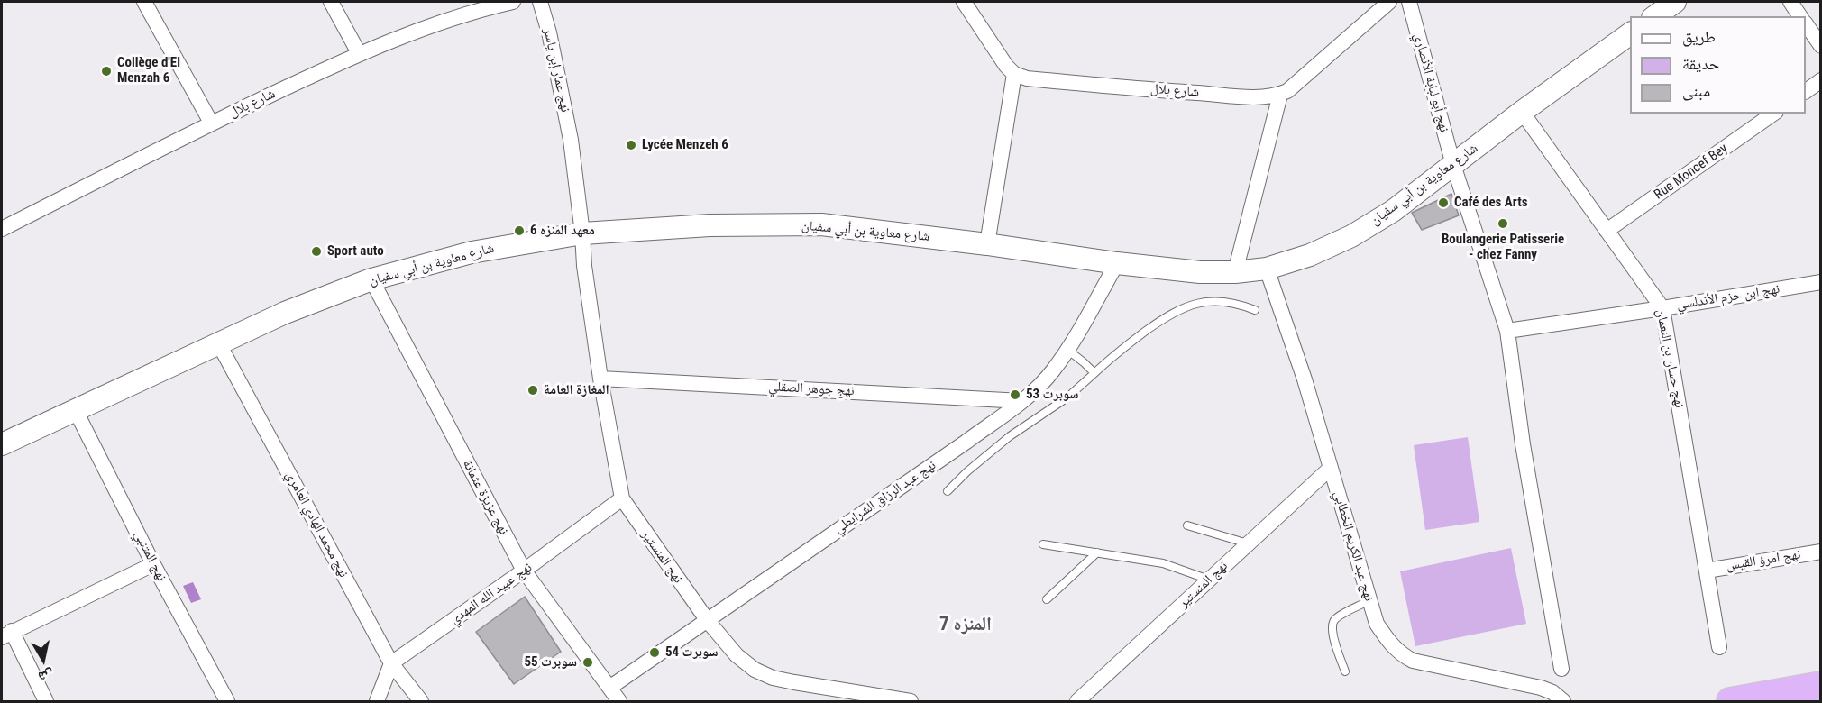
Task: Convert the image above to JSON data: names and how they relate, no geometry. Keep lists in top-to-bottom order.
{
  "streets": {
    "main road": ["شارع معاوية بن أبي سفيان"],
    "street": [
      "نهج عمار إبن ياسر",
      "نهج أبو لبابة الأنصاري",
      "شارع بلال",
      "Rue Moncef Bey",
      "نهج ابن حزم الأندلسي",
      "نهج حسان بن النعمان",
      "نهج جوهر الصقلي",
      "نهج عزيزة عثمانة",
      "نهج عبد الرزاق الشرايطي",
      "نهج محمد الهادي العامري",
      "نهج عبد الكريم الخطابي",
      "نهج المتنبي",
      "نهج المنستير",
      "نهج امرؤ القيس",
      "نهج عبيد الله المهدي"
    ]
  },
  "crossings": [
    ["نهج عمار إبن ياسر", "شارع معاوية بن أبي سفيان"],
    ["نهج عمار إبن ياسر", "نهج المنستير"],
    ["نهج أبو لبابة الأنصاري", "شارع معاوية بن أبي سفيان"],
    ["نهج أبو لبابة الأنصاري", "نهج ابن حزم الأندلسي"],
    ["Rue Moncef Bey", "نهج حسان بن النعمان"],
    ["شارع معاوية بن أبي سفيان", "نهج حسان بن النعمان"],
    ["شارع معاوية بن أبي سفيان", "نهج عزيزة عثمانة"],
    ["شارع معاوية بن أبي سفيان", "نهج عبد الرزاق الشرايطي"],
    ["شارع معاوية بن أبي سفيان", "نهج محمد الهادي العامري"],
    ["شارع معاوية بن أبي سفيان", "نهج عبد الكريم الخطابي"],
    ["شارع معاوية بن أبي سفيان", "نهج المتنبي"],
    ["شارع معاوية بن أبي سفيان", "نهج المنستير"],
    ["نهج ابن حزم الأندلسي", "نهج حسان بن النعمان"],
    ["نهج حسان بن النعمان", "نهج امرؤ القيس"],
    ["نهج جوهر الصقلي", "نهج عبد الرزاق الشرايطي"],
    ["نهج جوهر الصقلي", "نهج المنستير"],
    ["نهج عزيزة عثمانة", "نهج عبد الرزاق الشرايطي"],
    ["نهج عزيزة عثمانة", "نهج عبيد الله المهدي"],
    ["نهج عبد الرزاق الشرايطي", "نهج المنستير"],
    ["نهج محمد الهادي العامري", "نهج عبيد الله المهدي"],
    ["نهج عبد الكريم الخطابي", "نهج المنستير"],
    ["نهج المنستير", "نهج عبيد الله المهدي"]
  ],
  "districts": ["المنزه 7"],
  "places": [
    "Collège d'El Menzah 6",
    "Lycée Menzeh 6",
    "Café des Arts",
    "Boulangerie Patisserie - chez Fanny",
    "معهد المنزه 6",
    "Sport auto",
    "المغازة العامة",
    "سوبرت 53",
    "سوبرت 54",
    "سوبرت 55"
  ],
  "legend": ["طريق", "حديقة", "مبنى"],
  "north": "bottom"
}
